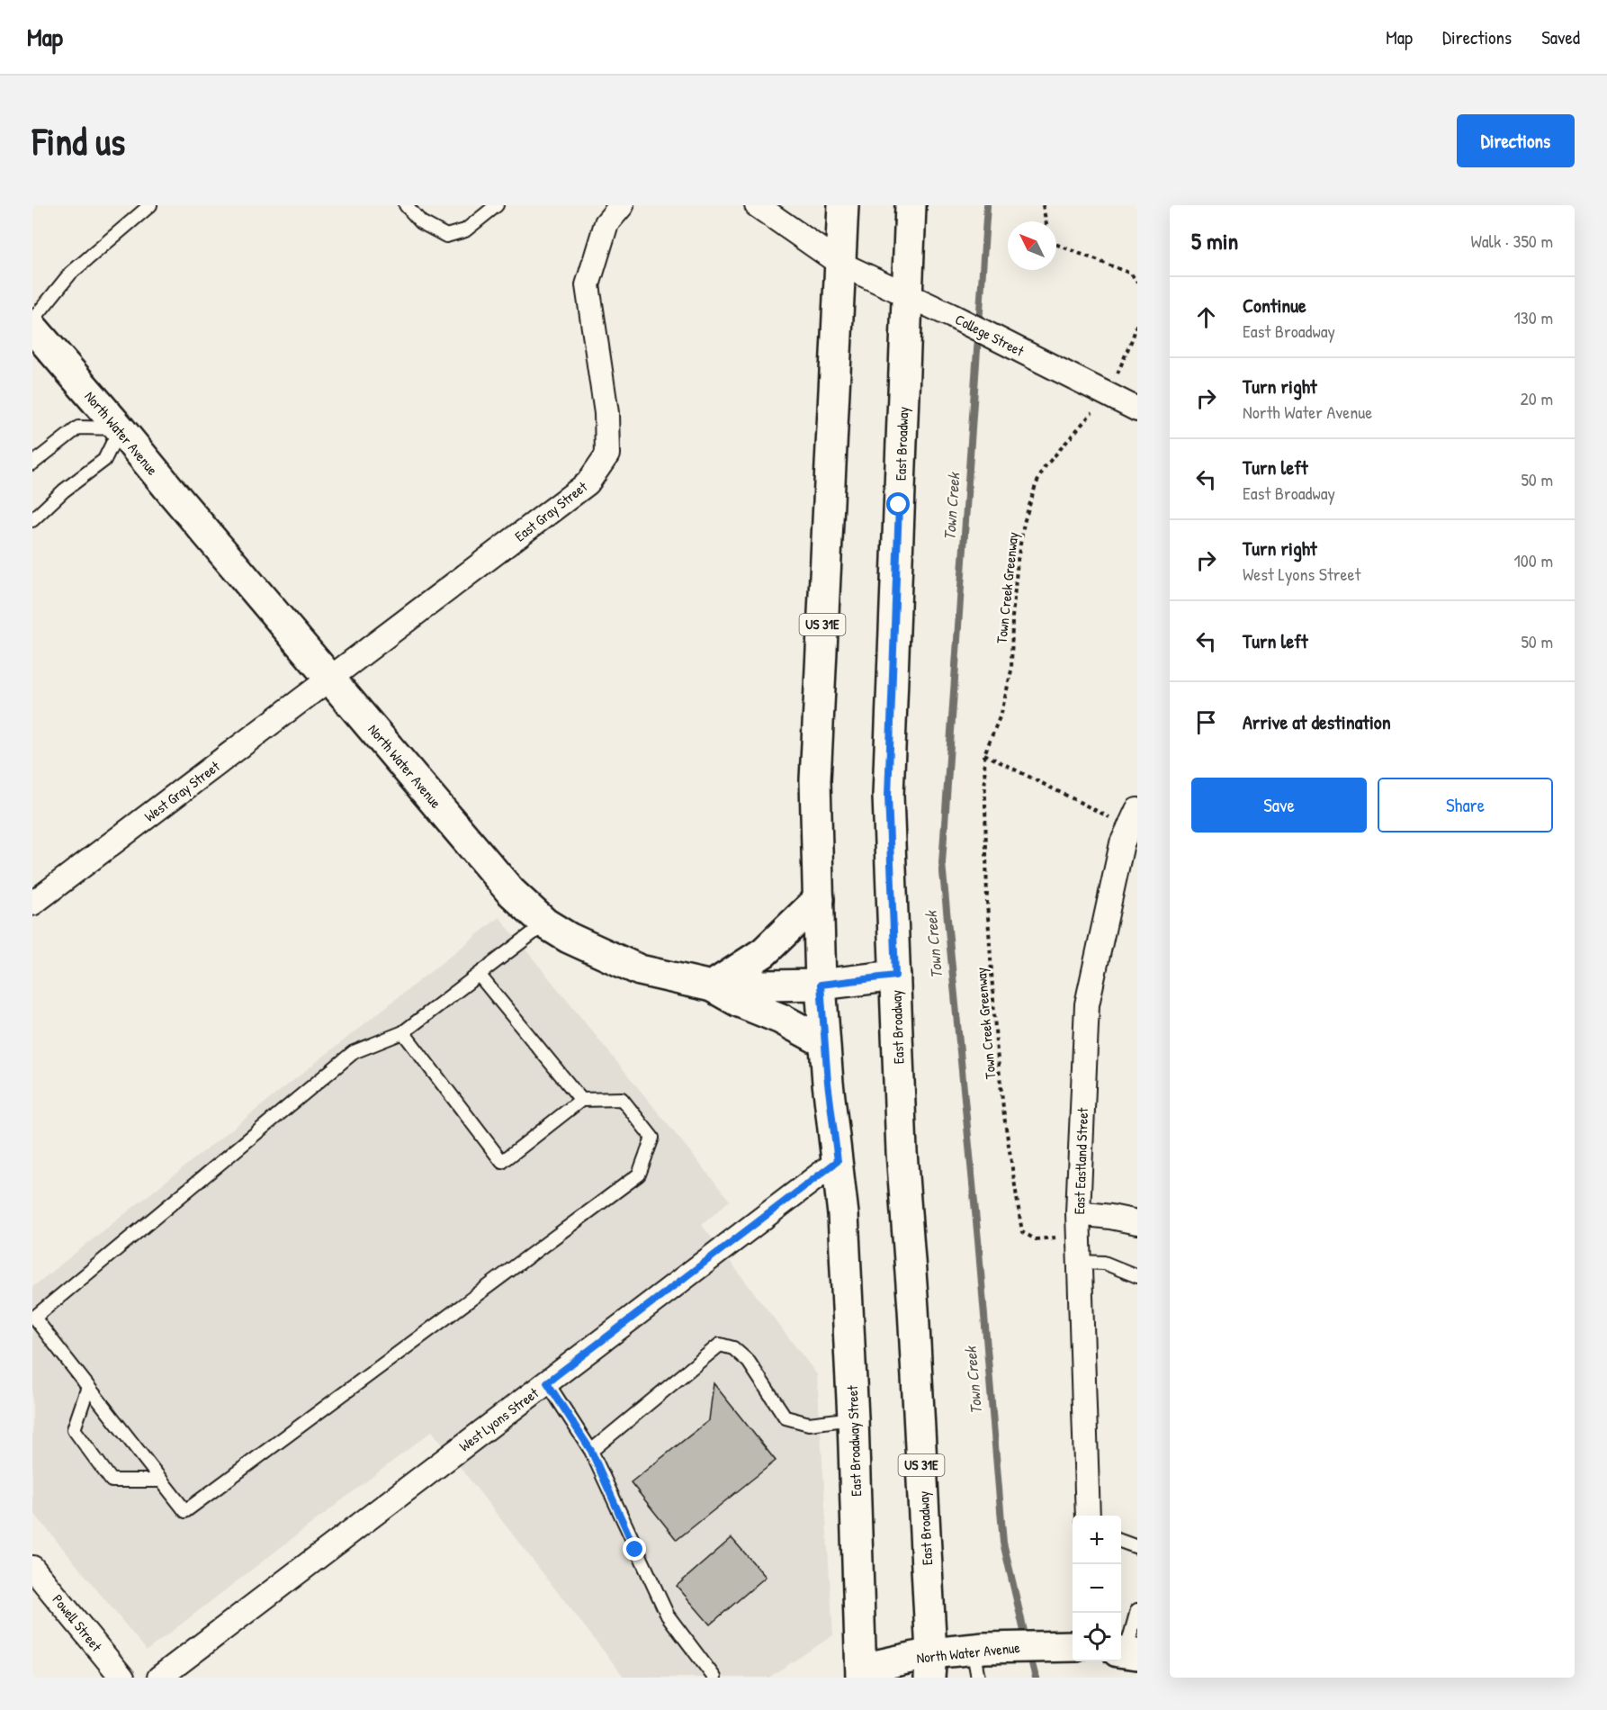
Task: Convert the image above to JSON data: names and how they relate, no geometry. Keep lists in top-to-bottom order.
{
  "streets": {
    "main road": [
      "North Water Avenue",
      "East Broadway",
      "US 31E",
      "East Broadway Street"
    ],
    "street": [
      "College Street",
      "East Gray Street",
      "West Gray Street",
      "East Eastland Street",
      "West Lyons Street",
      "Powell Street"
    ],
    "path": ["Town Creek Greenway"]
  },
  "crossings": [
    ["College Street", "East Broadway"],
    ["College Street", "Town Creek Greenway"],
    ["College Street", "US 31E"],
    ["North Water Avenue", "East Broadway"],
    ["North Water Avenue", "East Gray Street"],
    ["North Water Avenue", "US 31E"],
    ["North Water Avenue", "West Gray Street"],
    ["North Water Avenue", "East Broadway Street"],
    ["East Gray Street", "West Gray Street"],
    ["Town Creek Greenway", "East Eastland Street"],
    ["US 31E", "West Lyons Street"],
    ["US 31E", "East Broadway Street"],
    ["West Lyons Street", "East Broadway Street"]
  ],
  "water": ["Town Creek"],
  "north": "top left",
  "page": {
    "header": "Map",
    "nav": ["Map", "Directions", "Saved"],
    "buttons": [
      "Directions",
      ["Save", "Share"]
    ],
    "title": "Find us",
    "heading": ["5 min", "Walk · 350 m"],
    "list": [
      ["Continue", "East Broadway", "130 m"],
      ["Turn right", "North Water Avenue", "20 m"],
      ["Turn left", "East Broadway", "50 m"],
      ["Turn right", "West Lyons Street", "100 m"],
      ["Turn left", "50 m"],
      "Arrive at destination"
    ],
    "map_buttons": ["+", "−"]
  }
}
